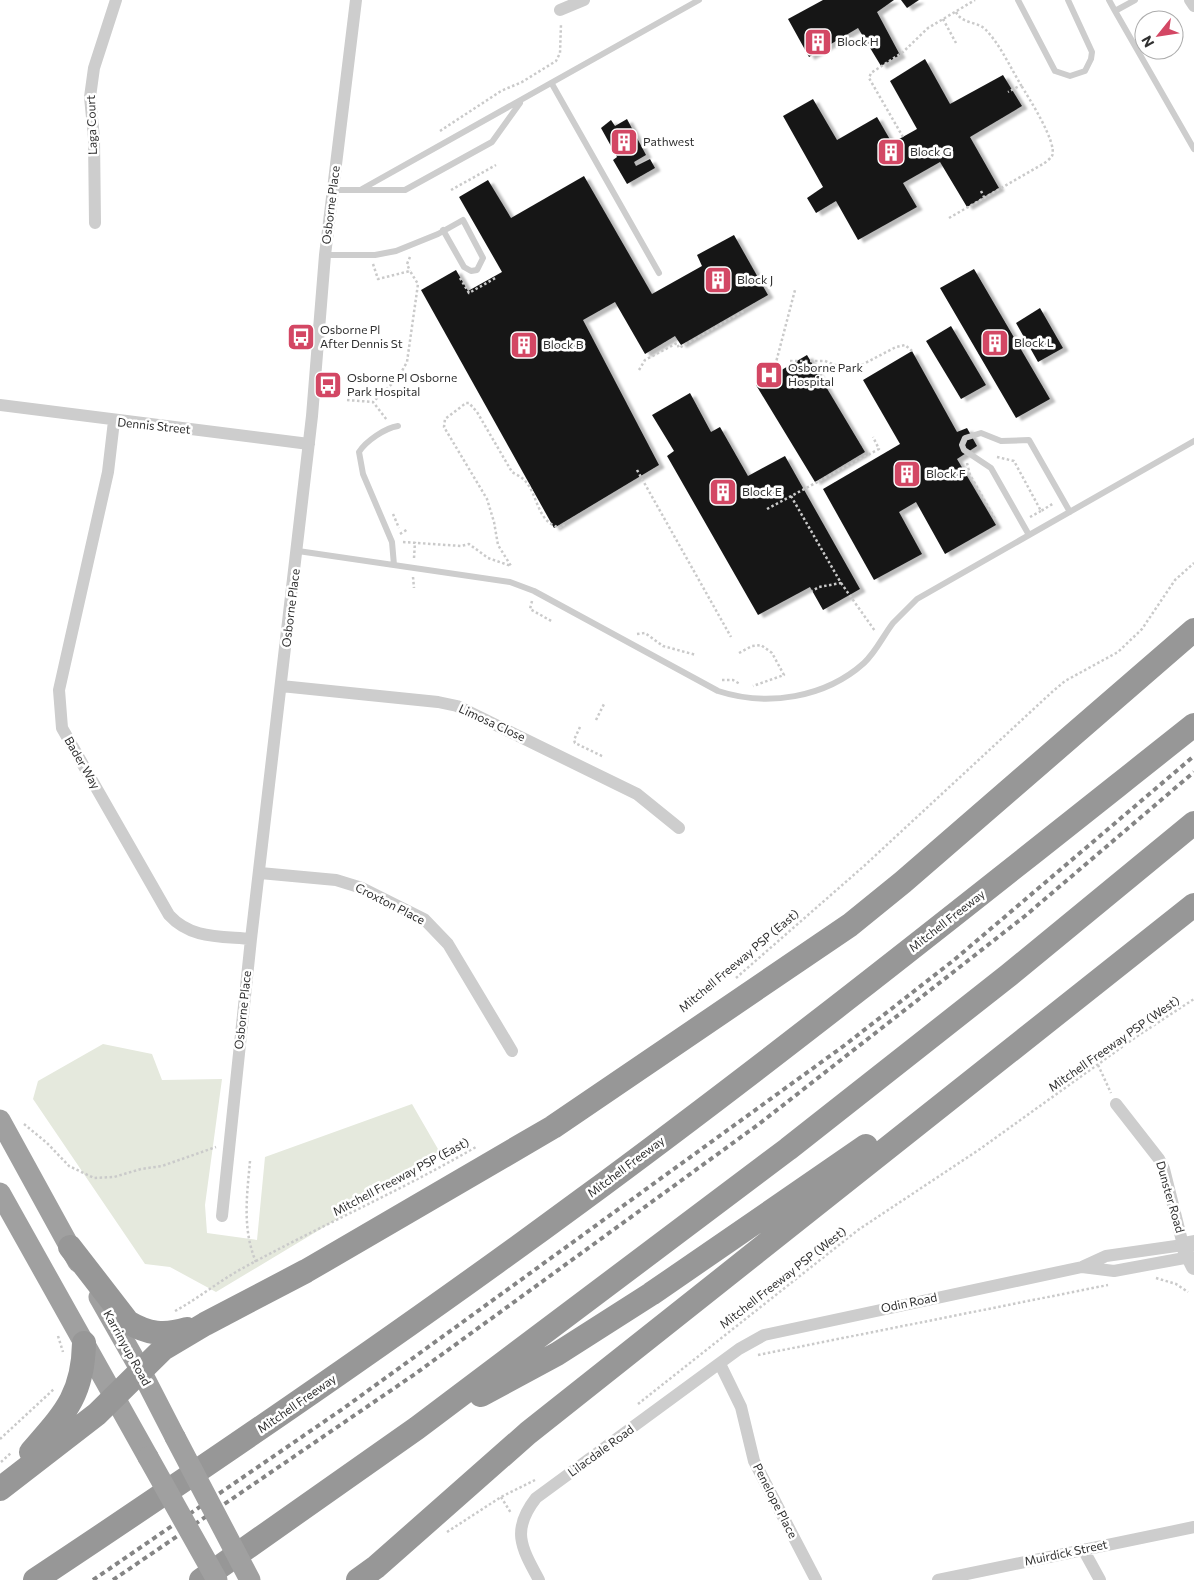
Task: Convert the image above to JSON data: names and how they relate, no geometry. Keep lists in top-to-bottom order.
{
  "streets": {
    "highway": ["Mitchell Freeway", "Karrinyup Road"],
    "street": [
      "Laga Court",
      "Osborne Place",
      "Dennis Street",
      "Limosa Close",
      "Bader Way",
      "Croxton Place",
      "Dunster Road",
      "Odin Road",
      "Lilacdale Road",
      "Penelope Place",
      "Muirdick Street"
    ],
    "path": ["Mitchell Freeway PSP (East)", "Mitchell Freeway PSP (West)"]
  },
  "crossings": [
    ["Osborne Place", "Dennis Street"],
    ["Osborne Place", "Limosa Close"],
    ["Osborne Place", "Bader Way"],
    ["Osborne Place", "Croxton Place"],
    ["Dennis Street", "Bader Way"],
    ["Dunster Road", "Odin Road"],
    ["Odin Road", "Lilacdale Road"],
    ["Lilacdale Road", "Penelope Place"]
  ],
  "places": {
    "building": [
      "Block H",
      "Pathwest",
      "Block G",
      "Block J",
      "Block L",
      "Block B",
      "Block F",
      "Block E"
    ],
    "bus stop": ["Osborne Pl After Dennis St", "Osborne Pl Osborne Park Hospital"],
    "hospital": ["Osborne Park Hospital"]
  },
  "north": "bottom left"
}
